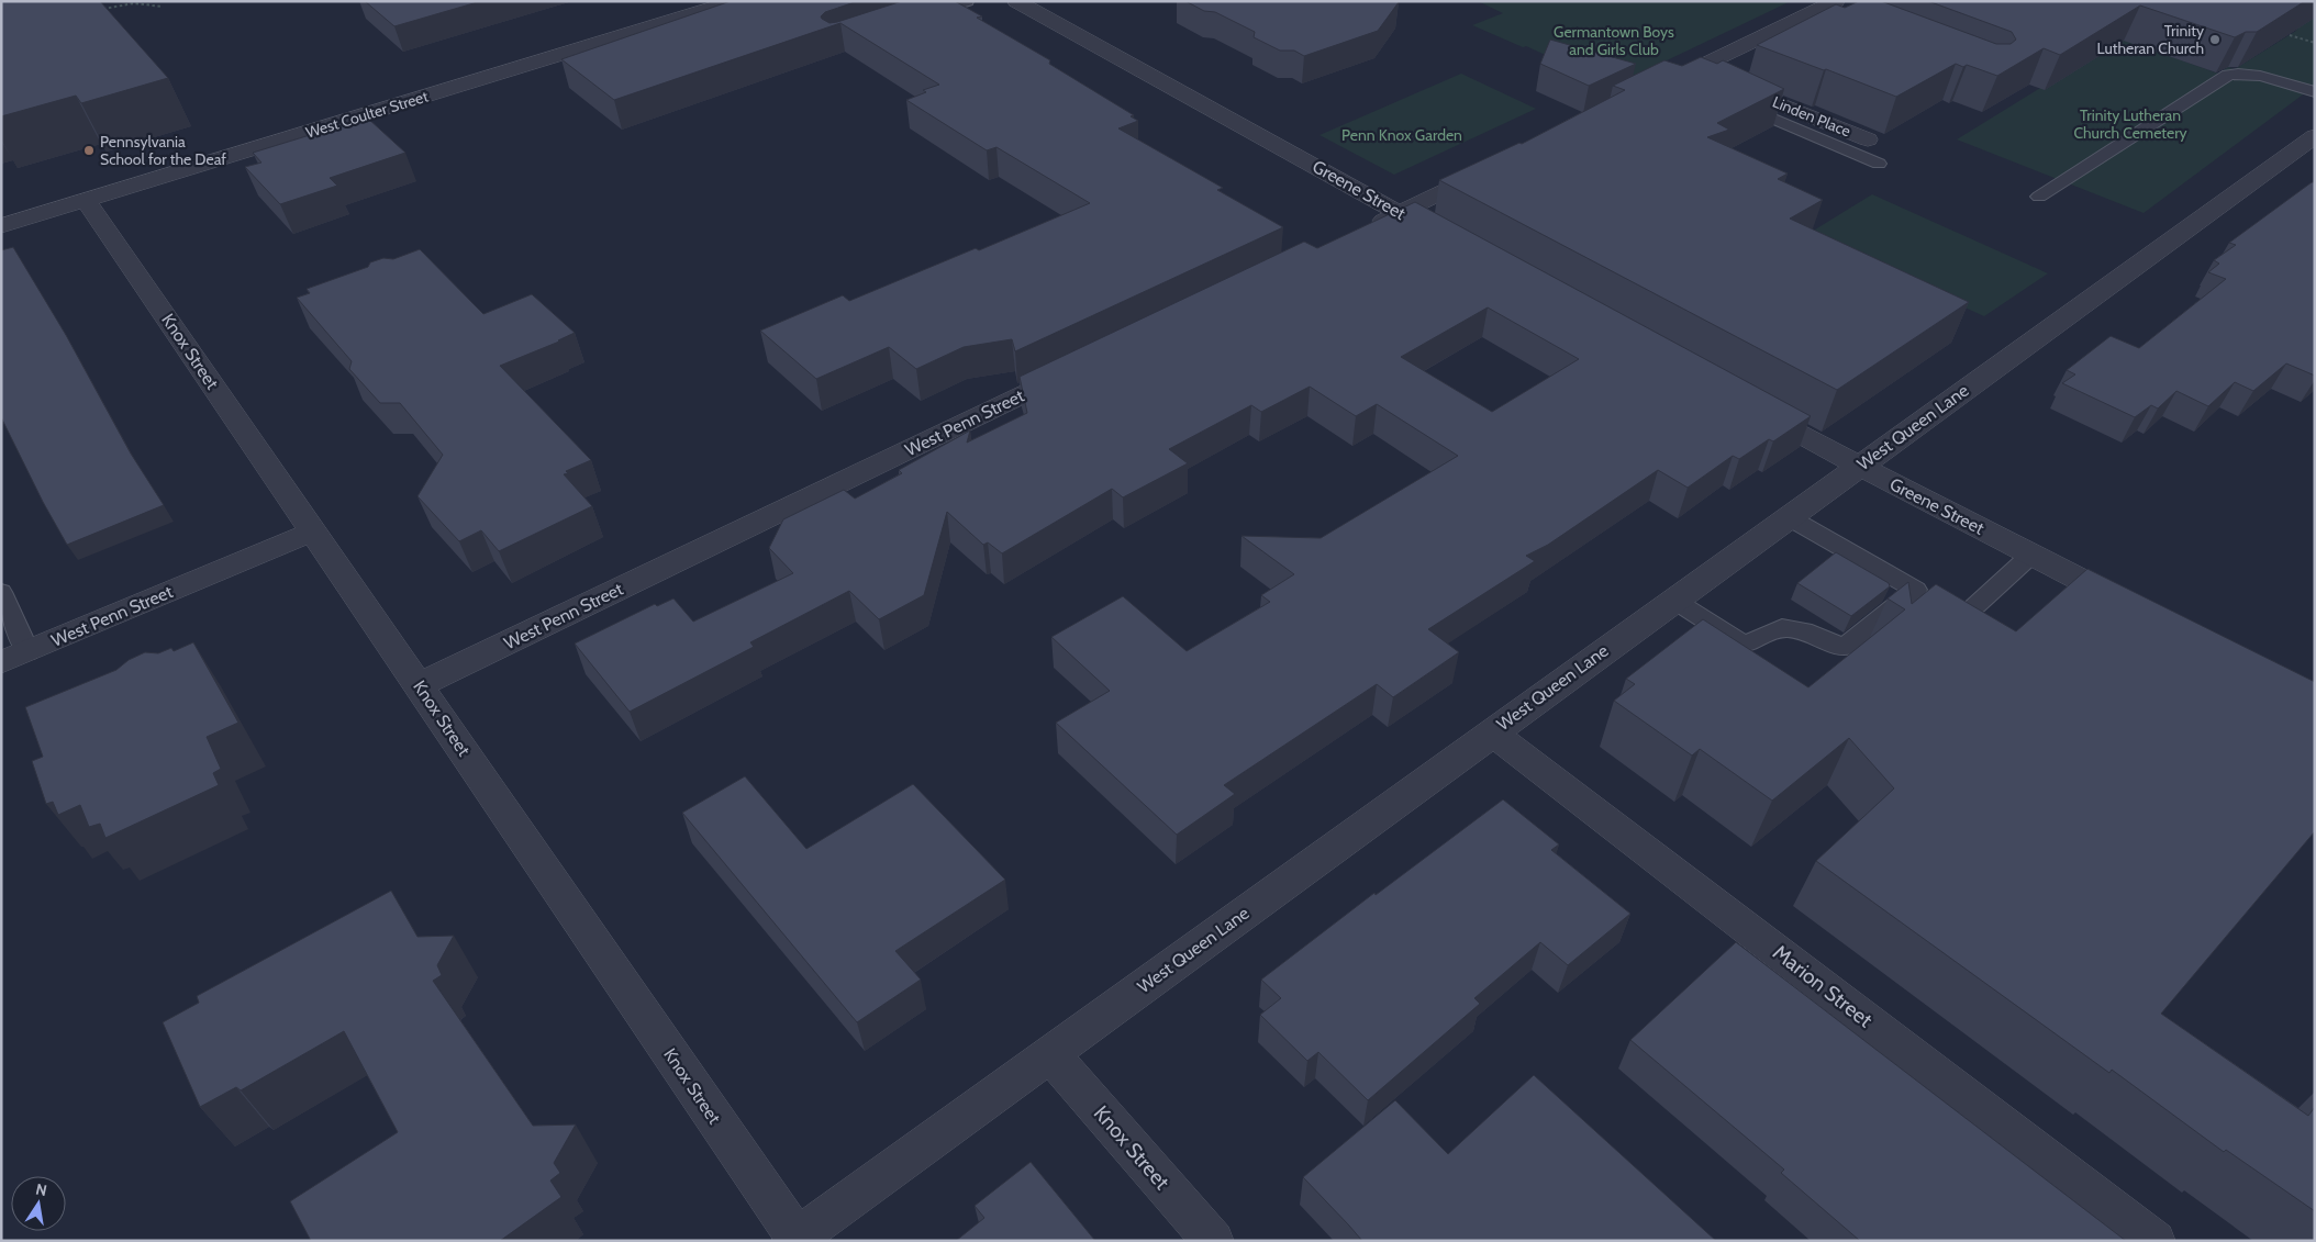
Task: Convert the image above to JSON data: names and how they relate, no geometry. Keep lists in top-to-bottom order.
{
  "streets": {
    "street": [
      "West Coulter Street",
      "Linden Place",
      "Greene Street",
      "Knox Street",
      "West Penn Street",
      "West Queen Lane",
      "Marion Street"
    ]
  },
  "crossings": [
    ["West Coulter Street", "Knox Street"],
    ["Greene Street", "West Queen Lane"],
    ["Knox Street", "West Penn Street"],
    ["Knox Street", "West Queen Lane"],
    ["West Queen Lane", "Marion Street"]
  ],
  "parks": ["Germantown Boys and Girls Club", "Trinity Lutheran Church Cemetery", "Penn Knox Garden"],
  "places": ["Trinity Lutheran Church", "Pennsylvania School for the Deaf"],
  "north": "top"
}
